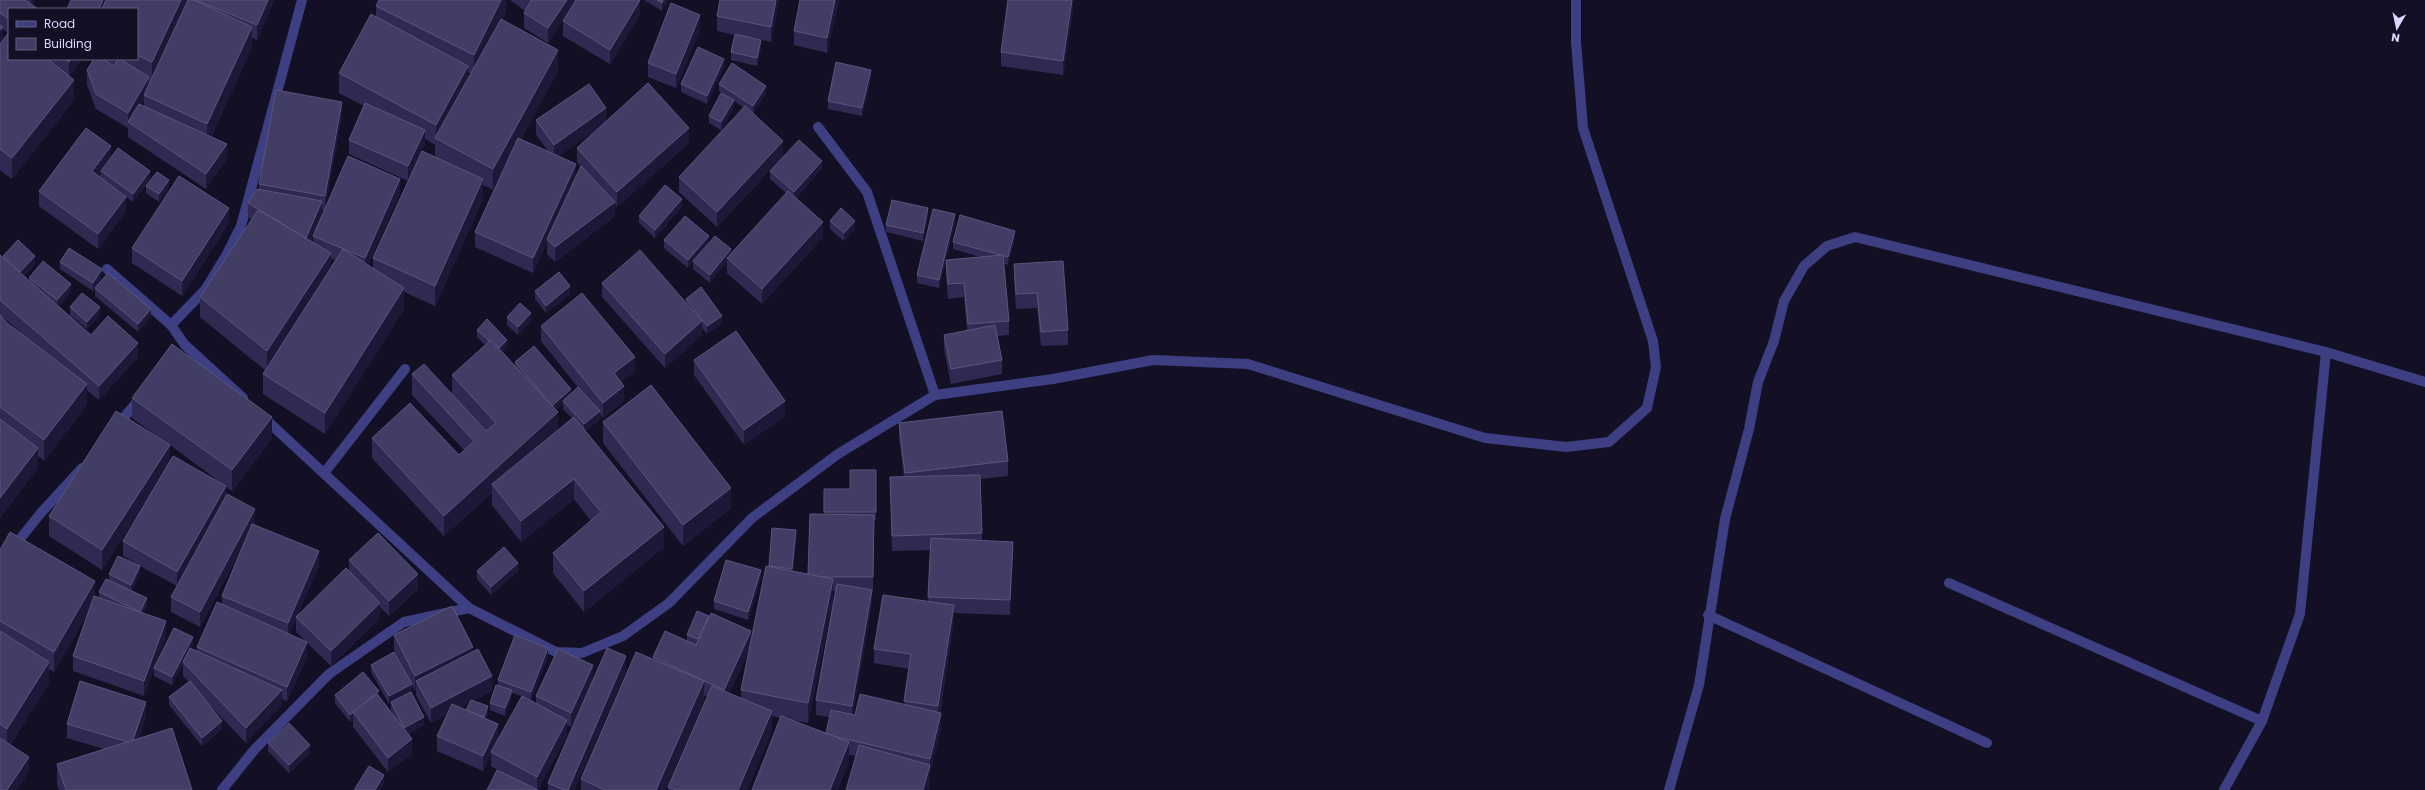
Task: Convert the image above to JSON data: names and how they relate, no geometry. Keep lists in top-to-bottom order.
{
  "legend": ["Road", "Building"],
  "north": "bottom"
}
